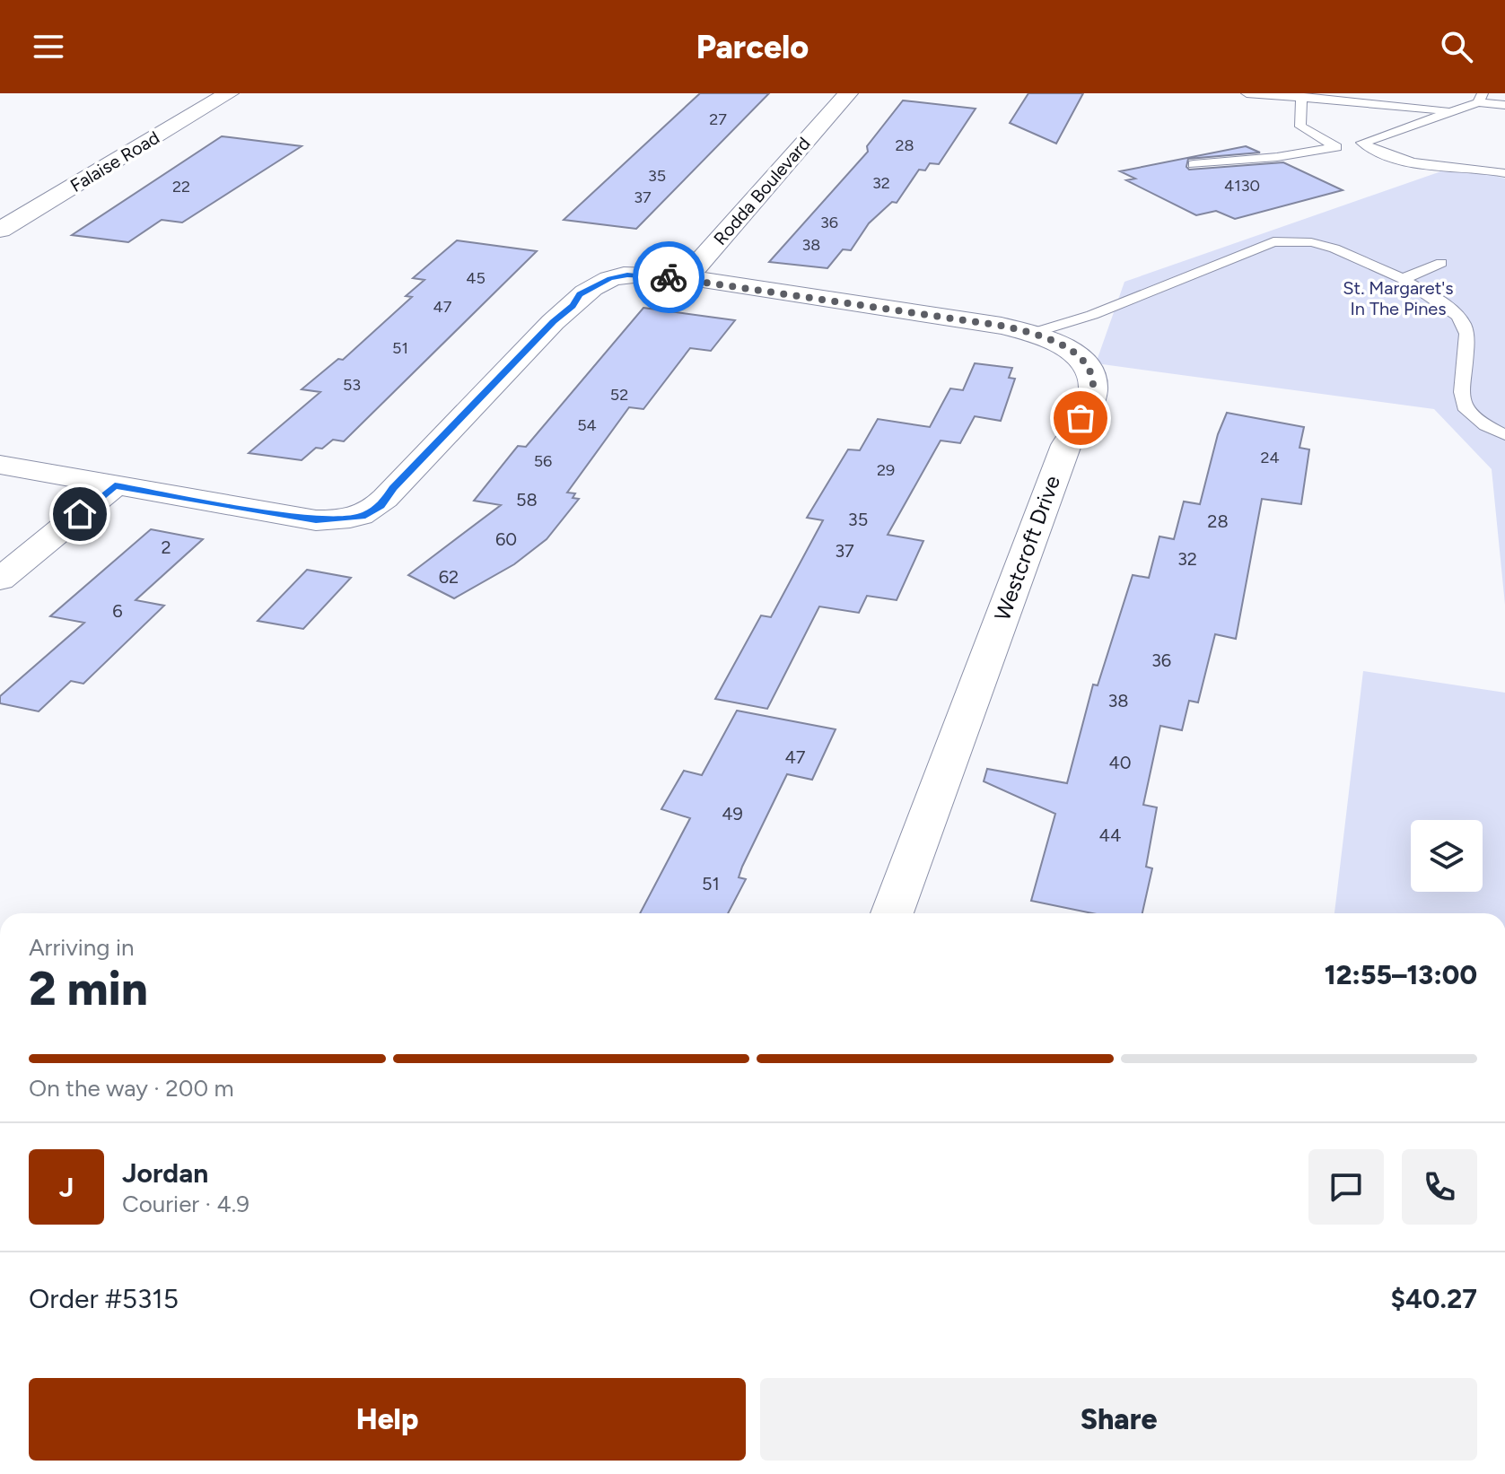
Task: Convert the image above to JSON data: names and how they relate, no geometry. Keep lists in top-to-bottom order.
{
  "streets": {
    "street": ["Falaise Road", "Rodda Boulevard", "Westcroft Drive"]
  },
  "crossings": [
    ["Rodda Boulevard", "Westcroft Drive"]
  ],
  "parks": ["St. Margaret's In The Pines"],
  "house_numbers": [
    "27",
    "28",
    "35",
    "32",
    "4130",
    "22",
    "37",
    "36",
    "38",
    "45",
    "47",
    "51",
    "53",
    "52",
    "54",
    "24",
    "56",
    "29",
    "58",
    "35",
    "28",
    "60",
    "2",
    "37",
    "32",
    "62",
    "6",
    "36",
    "38",
    "47",
    "40",
    "49",
    "44",
    "51"
  ],
  "page": {
    "header": "Parcelo",
    "heading": ["2 min", "Arriving in", "12:55–13:00"],
    "panel": [
      "Jordan",
      "Courier · 4.9",
      "Order #5315",
      "$40.27"
    ],
    "bar": "On the way · 200 m",
    "round": "J",
    "buttons": ["Help", "Share"]
  }
}
